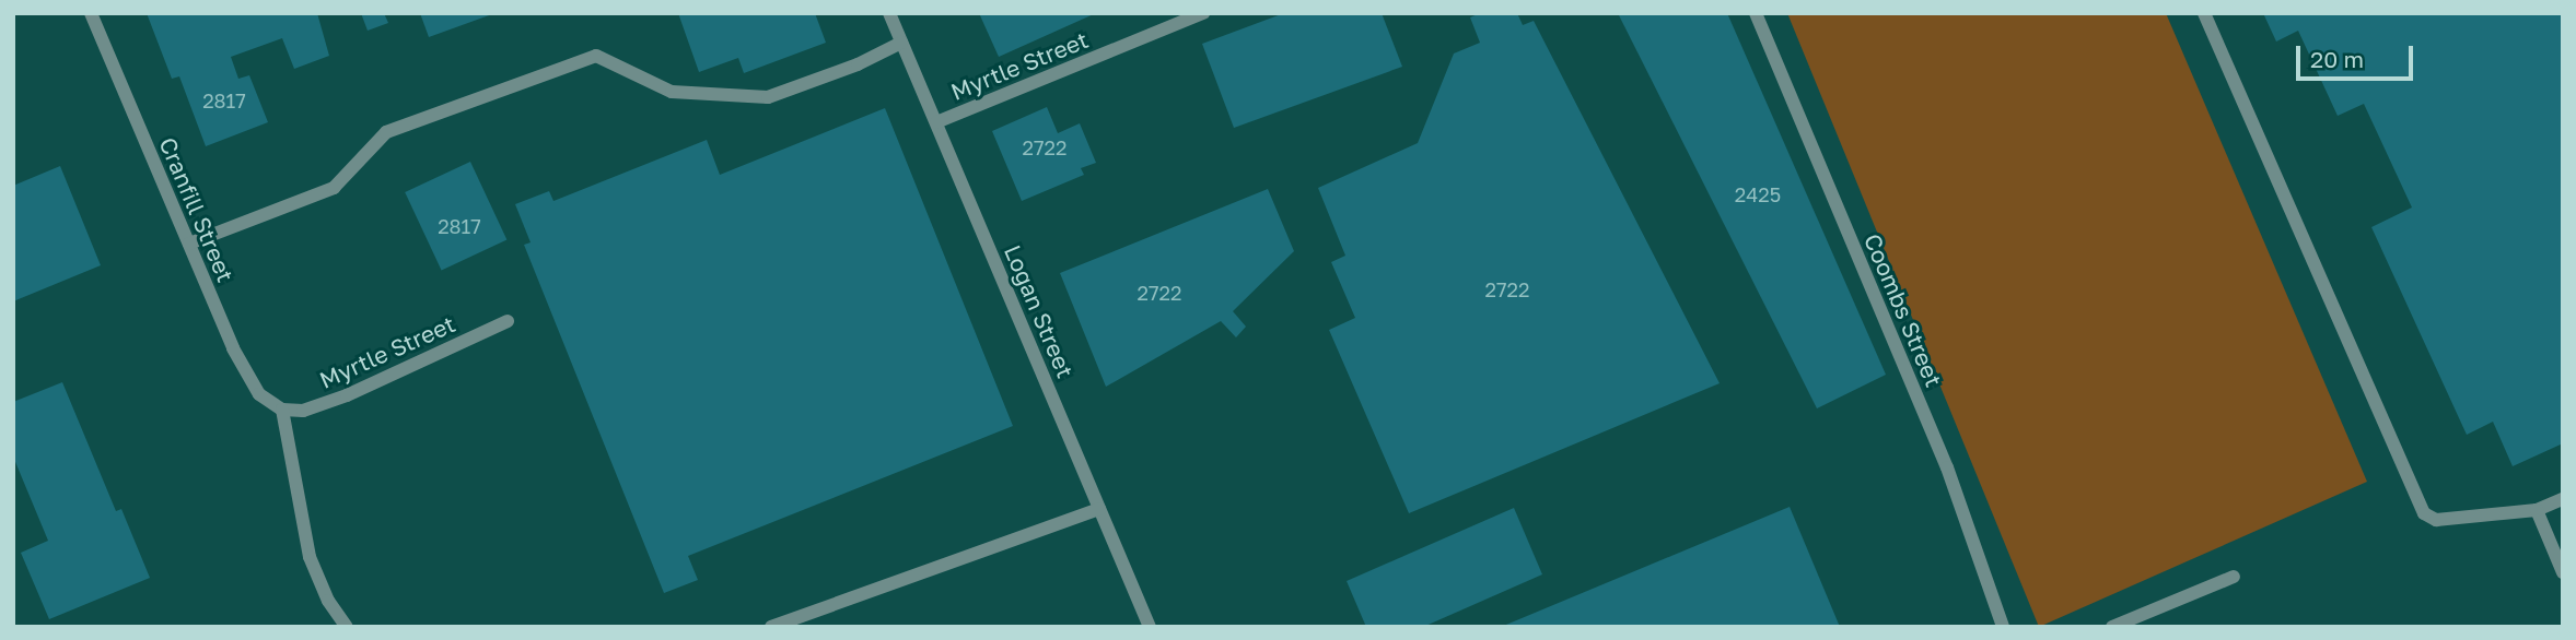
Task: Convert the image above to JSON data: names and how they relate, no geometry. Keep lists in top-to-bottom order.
{
  "streets": {
    "street": [
      "Myrtle Street",
      "Cranfill Street",
      "Coombs Street",
      "Logan Street"
    ]
  },
  "crossings": [
    ["Myrtle Street", "Cranfill Street"],
    ["Myrtle Street", "Logan Street"]
  ],
  "house_numbers": [
    "2817",
    "2722",
    "2425",
    "2817",
    "2722",
    "2722"
  ],
  "scale_bar": "20 m"
}
